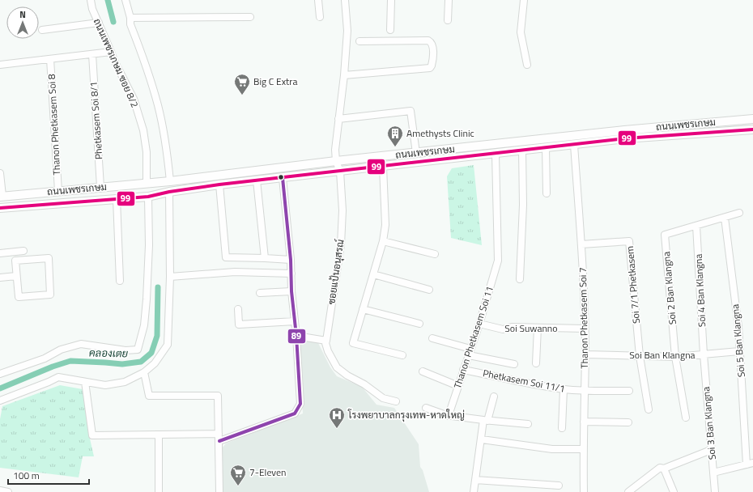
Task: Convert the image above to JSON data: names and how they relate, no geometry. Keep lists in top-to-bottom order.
{
  "streets": {
    "main road": ["ถนนเพชรเกษม"],
    "street": [
      "ถนนเพชรเกษม ซอย 8/2",
      "Phetkasem Soi 8/1",
      "Thanon Phetkasem Soi 8",
      "ซอยแป้นอนุสรณ์",
      "Soi 7/1 Phetkasem",
      "Soi 2 Ban Klangna",
      "Soi 4 Ban Klangna",
      "Thanon Phetkasem Soi 7",
      "Soi Suwanno",
      "Thanon Phetkasem Soi 11",
      "Soi 5 Ban Klangna",
      "Soi Ban Klangna",
      "Phetkasem Soi 11/1",
      "Soi 3 Ban Klangna"
    ]
  },
  "crossings": [
    ["ถนนเพชรเกษม ซอย 8/2", "ถนนเพชรเกษม"],
    ["Phetkasem Soi 8/1", "ถนนเพชรเกษม"],
    ["Thanon Phetkasem Soi 8", "ถนนเพชรเกษม"],
    ["ถนนเพชรเกษม", "ซอยแป้นอนุสรณ์"],
    ["ถนนเพชรเกษม", "Thanon Phetkasem Soi 7"],
    ["ถนนเพชรเกษม", "Thanon Phetkasem Soi 11"],
    ["Soi 7/1 Phetkasem", "Thanon Phetkasem Soi 7"],
    ["Soi 7/1 Phetkasem", "Soi Ban Klangna"],
    ["Soi 2 Ban Klangna", "Soi 4 Ban Klangna"],
    ["Soi 2 Ban Klangna", "Soi 5 Ban Klangna"],
    ["Soi 2 Ban Klangna", "Soi Ban Klangna"],
    ["Soi 4 Ban Klangna", "Soi Ban Klangna"],
    ["Soi 4 Ban Klangna", "Soi 3 Ban Klangna"],
    ["Thanon Phetkasem Soi 7", "Soi Suwanno"],
    ["Thanon Phetkasem Soi 7", "Soi Ban Klangna"],
    ["Thanon Phetkasem Soi 7", "Phetkasem Soi 11/1"],
    ["Soi Suwanno", "Thanon Phetkasem Soi 11"],
    ["Thanon Phetkasem Soi 11", "Phetkasem Soi 11/1"],
    ["Soi 5 Ban Klangna", "Soi Ban Klangna"],
    ["Soi Ban Klangna", "Soi 3 Ban Klangna"]
  ],
  "water": ["คลองเตย"],
  "places": {
    "supermarket": ["Big C Extra", "7-Eleven"],
    "building": ["Amethysts Clinic"],
    "hospital": ["โรงพยาบาลกรุงเทพ-หาดใหญ่"]
  },
  "lines": ["transit line 99", "transit line 89"],
  "scale_bar": "100 m",
  "north": "top"
}
